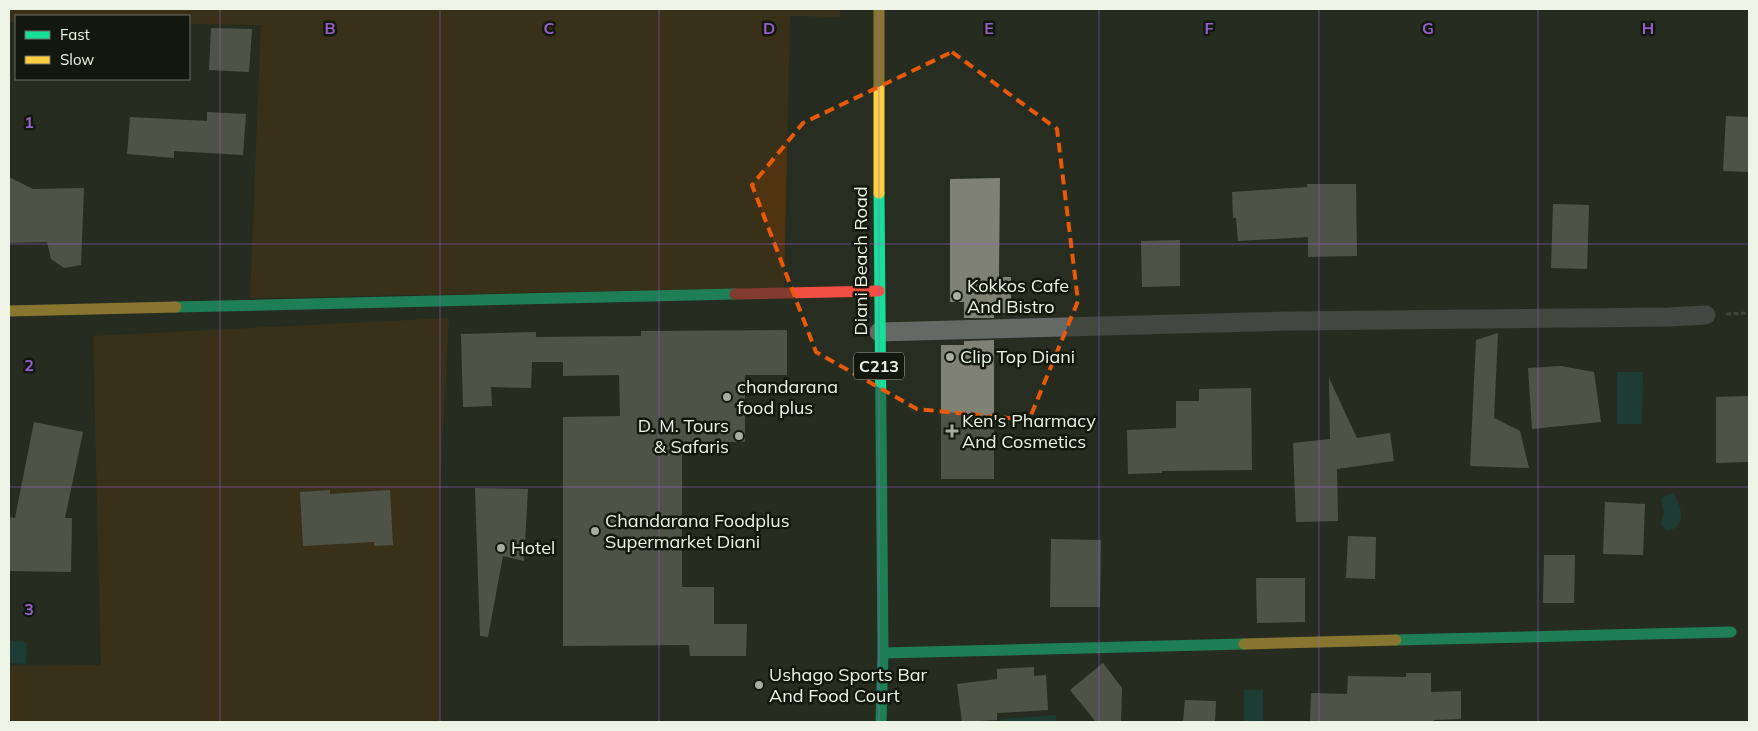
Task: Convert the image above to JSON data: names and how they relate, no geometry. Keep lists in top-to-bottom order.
{
  "streets": {
    "street": ["Diani Beach Road", "C213"]
  },
  "places": {
    "other": [
      "Kokkos Cafe And Bistro",
      "Clip Top Diani",
      "chandarana food plus",
      "D. M. Tours & Safaris",
      "Chandarana Foodplus Supermarket Diani",
      "Hotel",
      "Ushago Sports Bar And Food Court"
    ],
    "health": ["Ken's Pharmacy And Cosmetics"]
  },
  "legend": ["Fast", "Slow"],
  "grid": {
    "columns": [
      "B",
      "C",
      "D",
      "E",
      "F",
      "G",
      "H"
    ],
    "rows": ["1", "2", "3"]
  }
}
